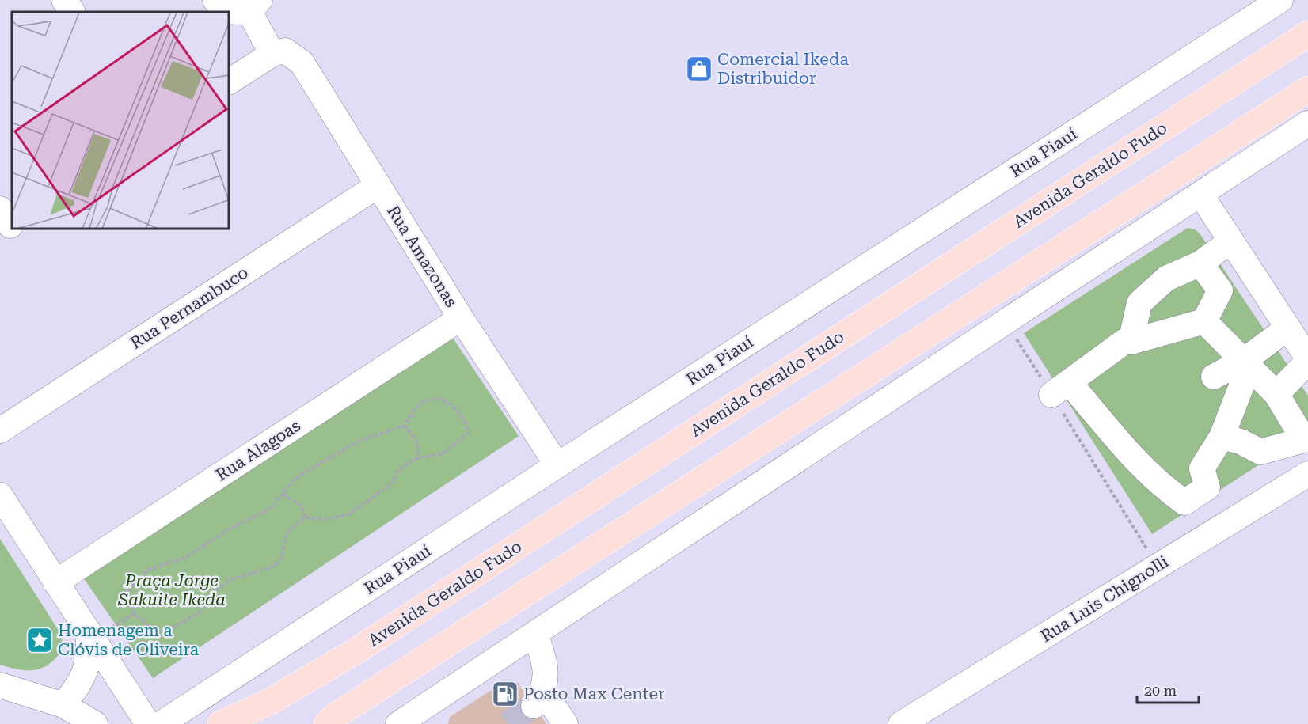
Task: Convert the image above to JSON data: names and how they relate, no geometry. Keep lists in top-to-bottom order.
{
  "streets": {
    "main road": ["Avenida Geraldo Fudo"],
    "street": [
      "Rua Piauí",
      "Rua Amazonas",
      "Rua Pernambuco",
      "Rua Alagoas",
      "Rua Luis Chignolli"
    ]
  },
  "crossings": [
    ["Rua Piauí", "Rua Amazonas"],
    ["Rua Amazonas", "Rua Pernambuco"],
    ["Rua Amazonas", "Rua Alagoas"]
  ],
  "parks": ["Praça Jorge Sakuite Ikeda"],
  "places": {
    "shop": ["Comercial Ikeda Distribuidor"],
    "place": ["Homenagem a Clóvis de Oliveira"],
    "fuel station": ["Posto Max Center"]
  },
  "scale_bar": "20 m"
}
